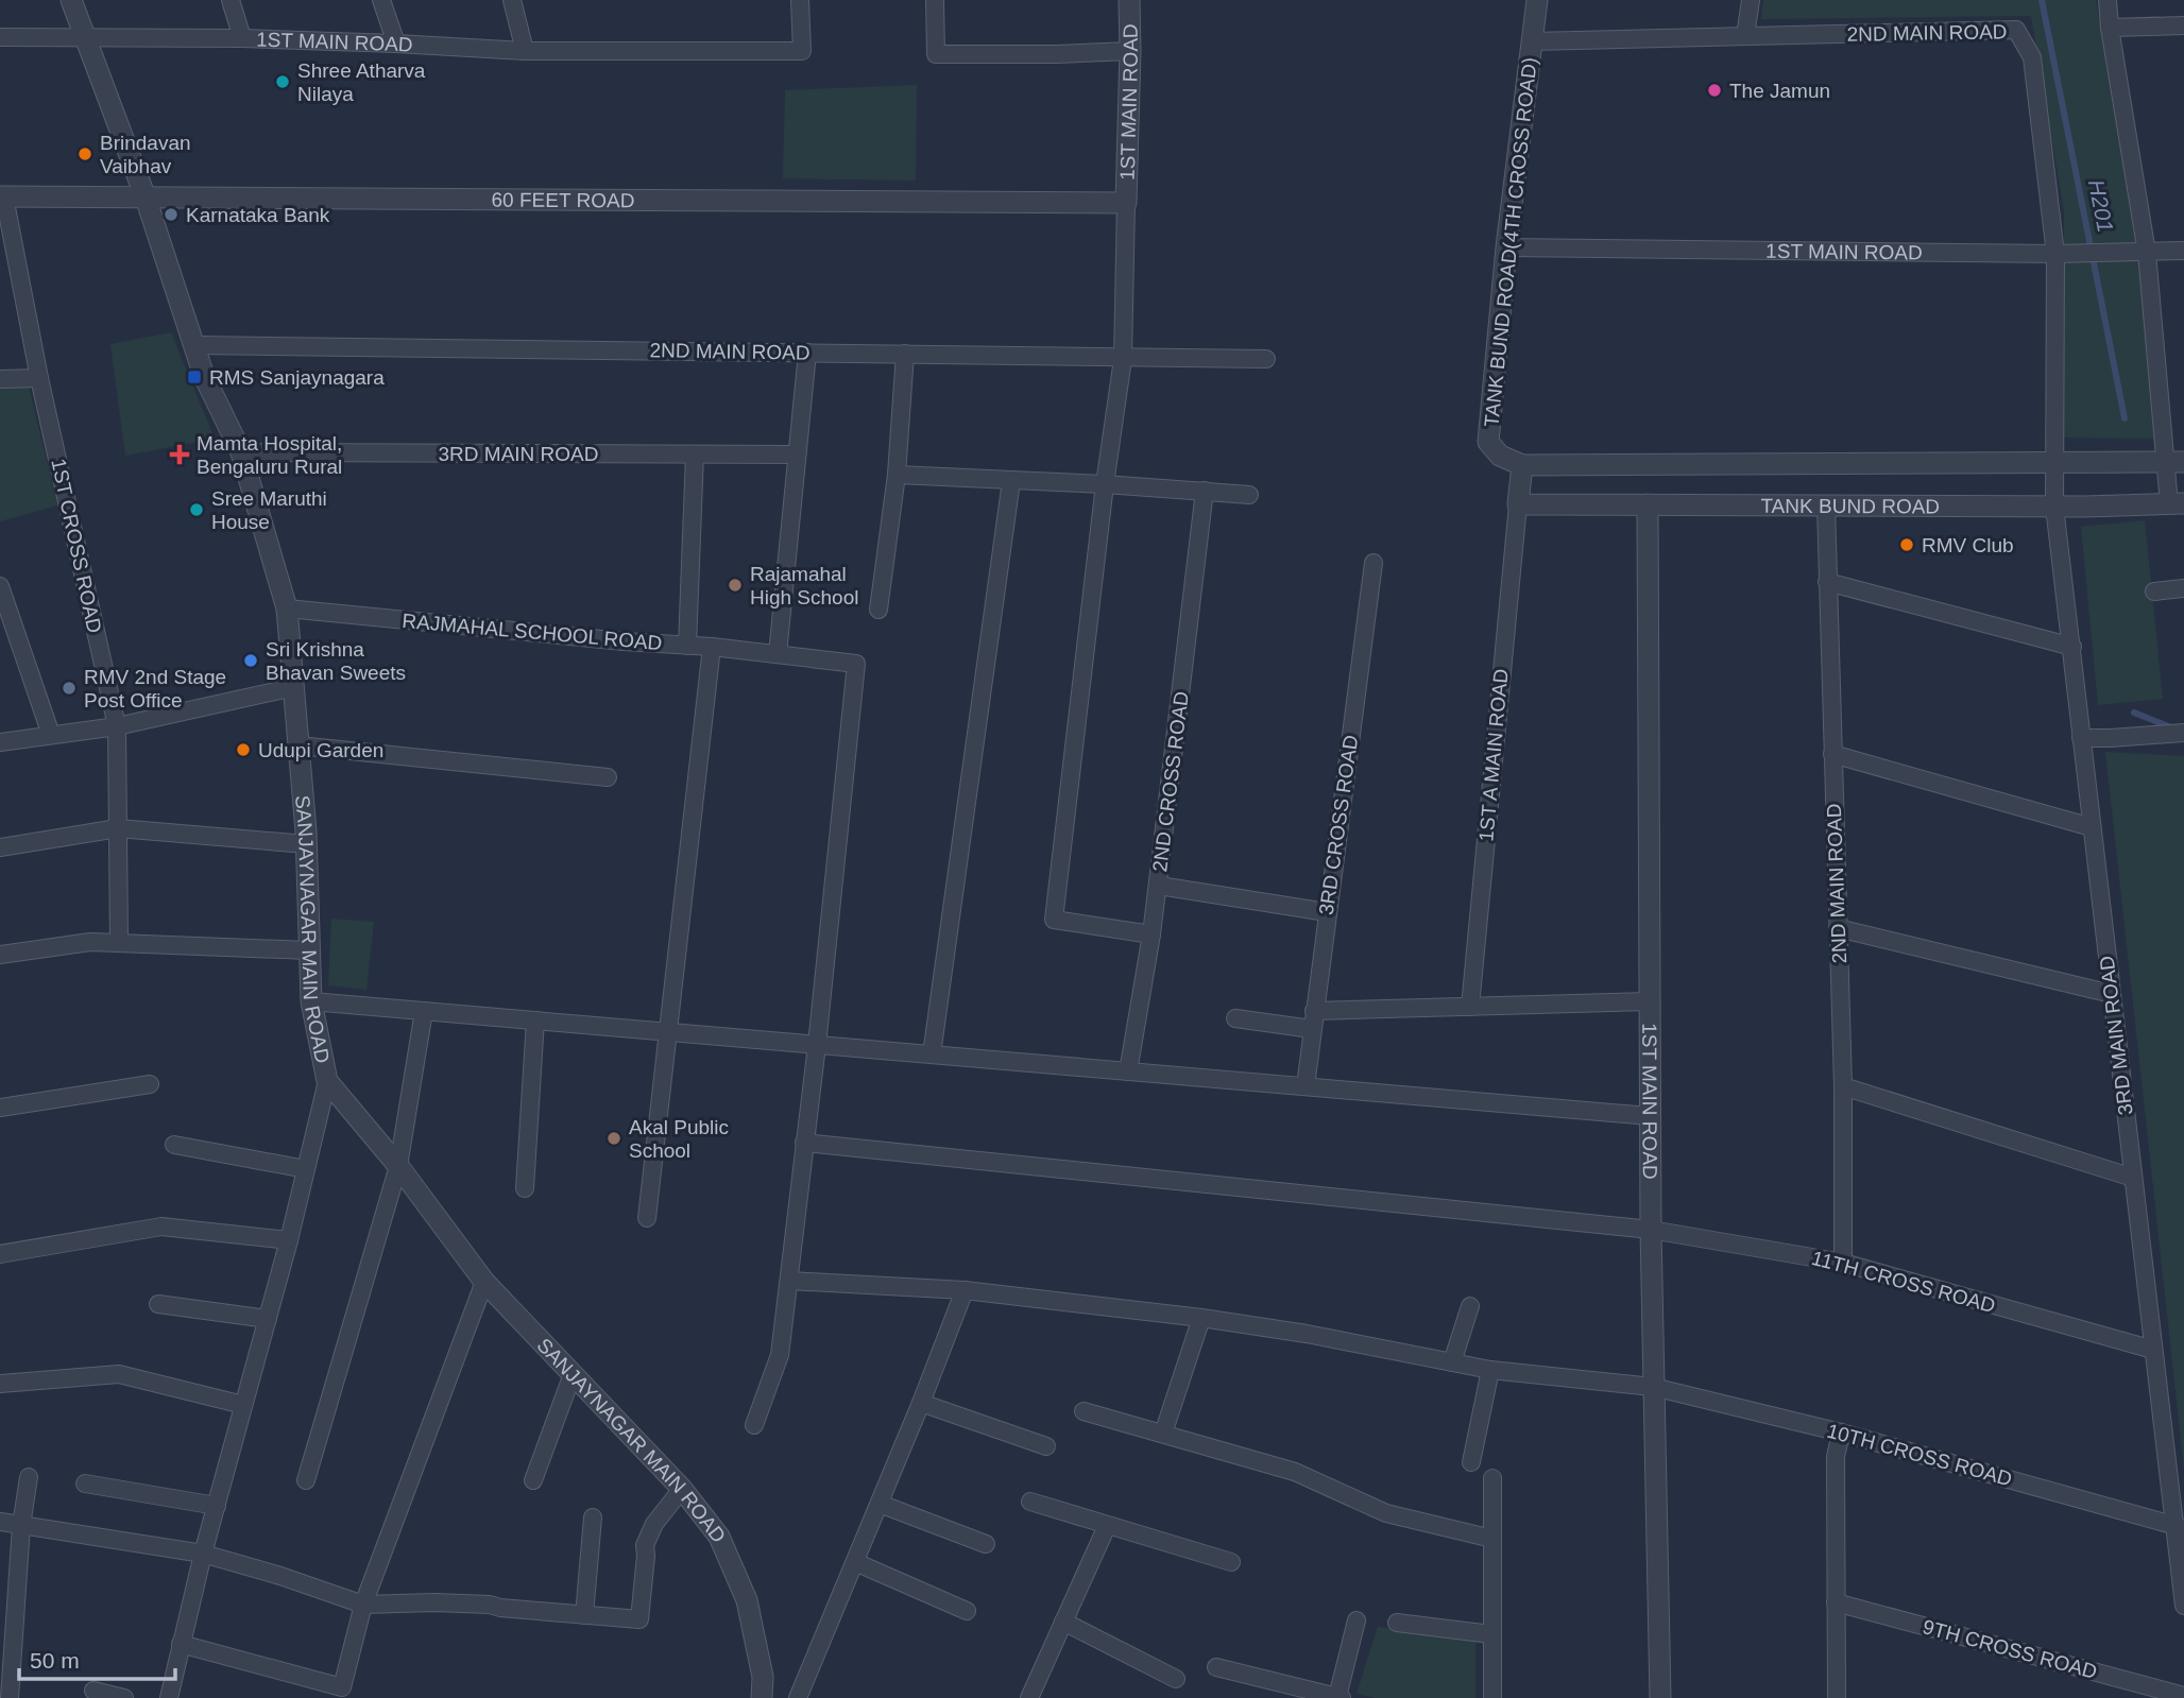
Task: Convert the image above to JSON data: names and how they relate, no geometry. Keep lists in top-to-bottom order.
{
  "streets": {
    "street": [
      "2ND MAIN ROAD",
      "1ST MAIN ROAD",
      "60 FEET ROAD",
      "TANK BUND ROAD(4TH CROSS ROAD)",
      "3RD MAIN ROAD",
      "TANK BUND ROAD",
      "1ST CROSS ROAD",
      "RAJMAHAL SCHOOL ROAD",
      "1ST A MAIN ROAD",
      "2ND CROSS ROAD",
      "3RD CROSS ROAD",
      "SANJAYNAGAR MAIN ROAD",
      "11TH CROSS ROAD",
      "10TH CROSS ROAD",
      "9TH CROSS ROAD"
    ]
  },
  "crossings": [
    ["2ND MAIN ROAD", "1ST MAIN ROAD"],
    ["2ND MAIN ROAD", "TANK BUND ROAD(4TH CROSS ROAD)"],
    ["2ND MAIN ROAD", "3RD MAIN ROAD"],
    ["2ND MAIN ROAD", "TANK BUND ROAD"],
    ["2ND MAIN ROAD", "SANJAYNAGAR MAIN ROAD"],
    ["2ND MAIN ROAD", "11TH CROSS ROAD"],
    ["1ST MAIN ROAD", "60 FEET ROAD"],
    ["1ST MAIN ROAD", "TANK BUND ROAD(4TH CROSS ROAD)"],
    ["1ST MAIN ROAD", "TANK BUND ROAD"],
    ["1ST MAIN ROAD", "SANJAYNAGAR MAIN ROAD"],
    ["1ST MAIN ROAD", "11TH CROSS ROAD"],
    ["1ST MAIN ROAD", "10TH CROSS ROAD"],
    ["60 FEET ROAD", "1ST CROSS ROAD"],
    ["60 FEET ROAD", "SANJAYNAGAR MAIN ROAD"],
    ["TANK BUND ROAD(4TH CROSS ROAD)", "TANK BUND ROAD"],
    ["3RD MAIN ROAD", "TANK BUND ROAD"],
    ["3RD MAIN ROAD", "SANJAYNAGAR MAIN ROAD"],
    ["3RD MAIN ROAD", "11TH CROSS ROAD"],
    ["3RD MAIN ROAD", "10TH CROSS ROAD"],
    ["TANK BUND ROAD", "1ST A MAIN ROAD"],
    ["RAJMAHAL SCHOOL ROAD", "SANJAYNAGAR MAIN ROAD"]
  ],
  "water": ["H201"],
  "places": {
    "other": [
      "Shree Atharva Nilaya",
      "The Jamun",
      "Brindavan Vaibhav",
      "Karnataka Bank",
      "Sree Maruthi House",
      "RMV Club",
      "Rajamahal High School",
      "Sri Krishna Bhavan Sweets",
      "RMV 2nd Stage Post Office",
      "Udupi Garden",
      "Akal Public School"
    ],
    "transit": ["RMS Sanjaynagara"],
    "health": ["Mamta Hospital, Bengaluru Rural"]
  },
  "scale_bar": "50 m"
}
